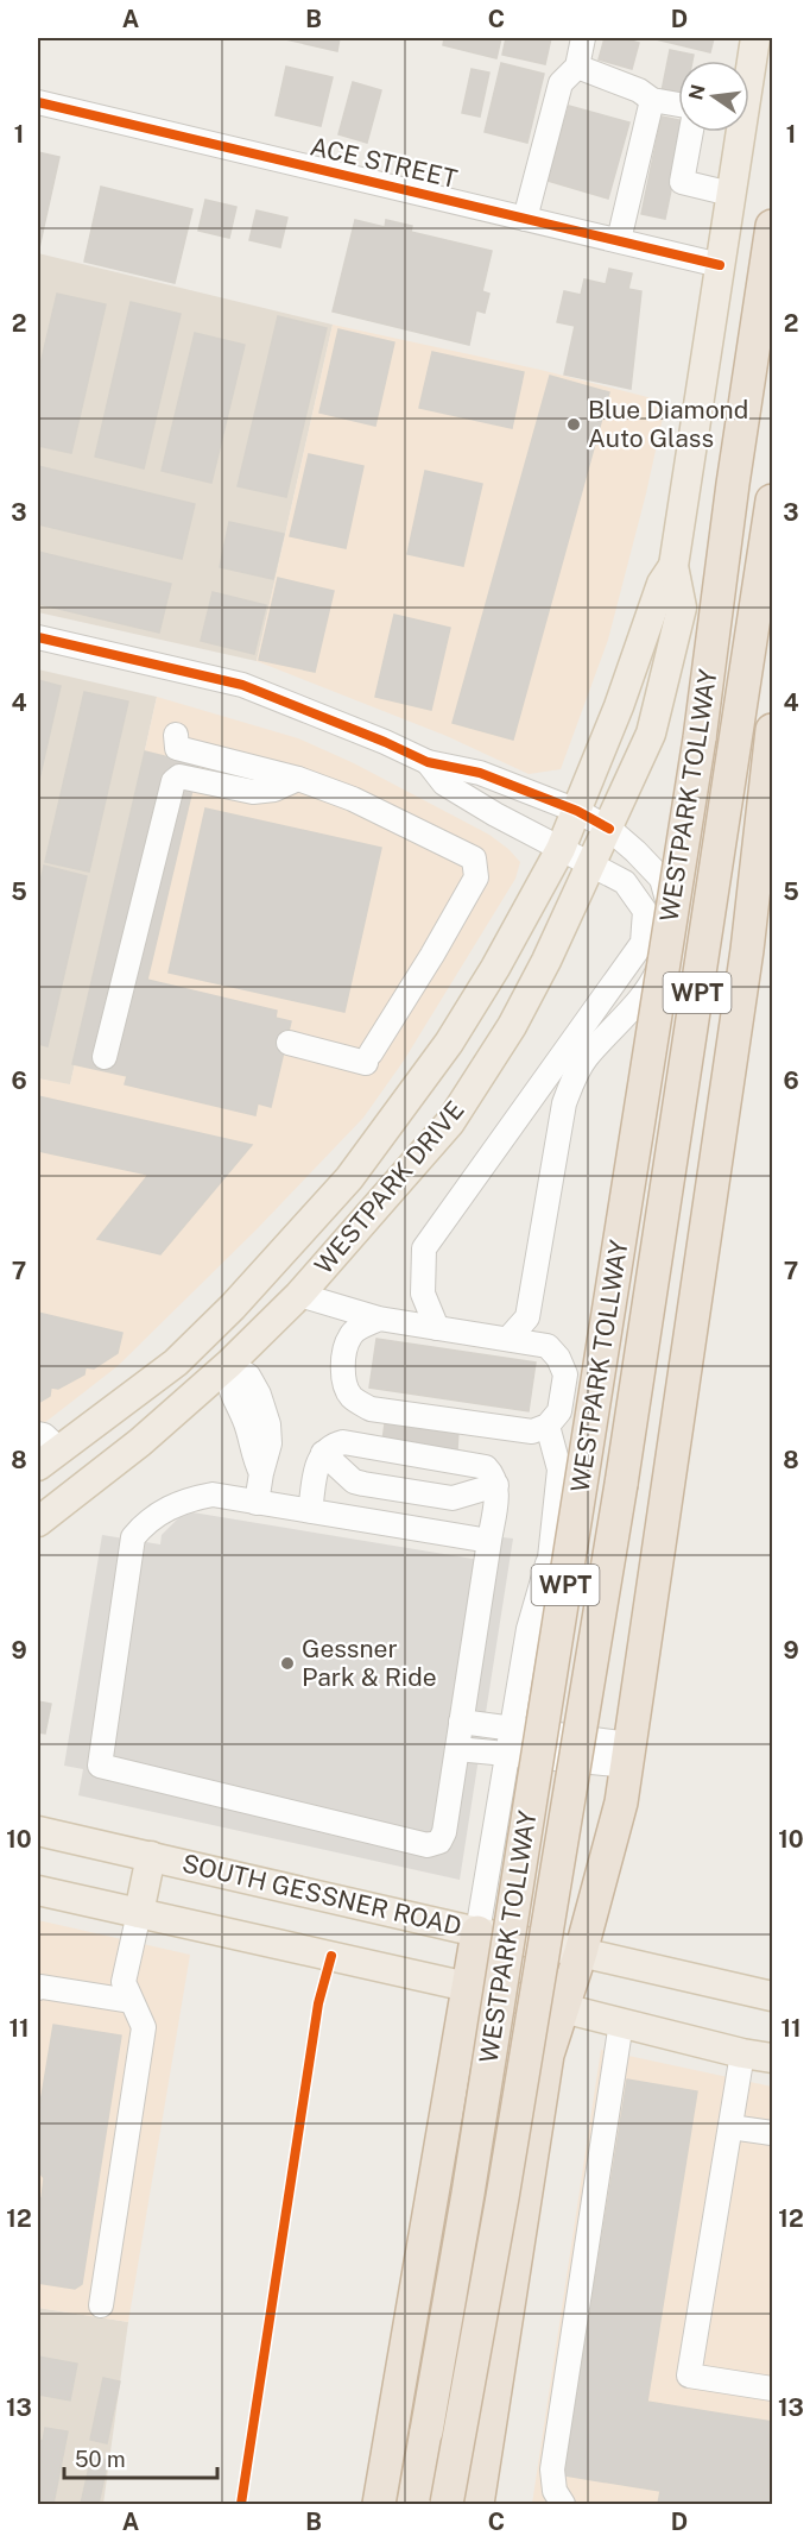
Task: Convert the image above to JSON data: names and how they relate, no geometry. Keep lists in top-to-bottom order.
{
  "streets": {
    "highway": ["WESTPARK TOLLWAY", "WPT"],
    "main road": ["WESTPARK DRIVE", "SOUTH GESSNER ROAD"],
    "street": ["ACE STREET"]
  },
  "crossings": [
    ["ACE STREET", "WESTPARK DRIVE"]
  ],
  "places": ["Blue Diamond Auto Glass", "Gessner Park & Ride"],
  "scale_bar": "50 m",
  "north": "left",
  "grid": {
    "columns": [
      "A",
      "B",
      "C",
      "D"
    ],
    "rows": [
      "1",
      "2",
      "3",
      "4",
      "5",
      "6",
      "7",
      "8",
      "9",
      "10",
      "11",
      "12",
      "13"
    ]
  }
}
